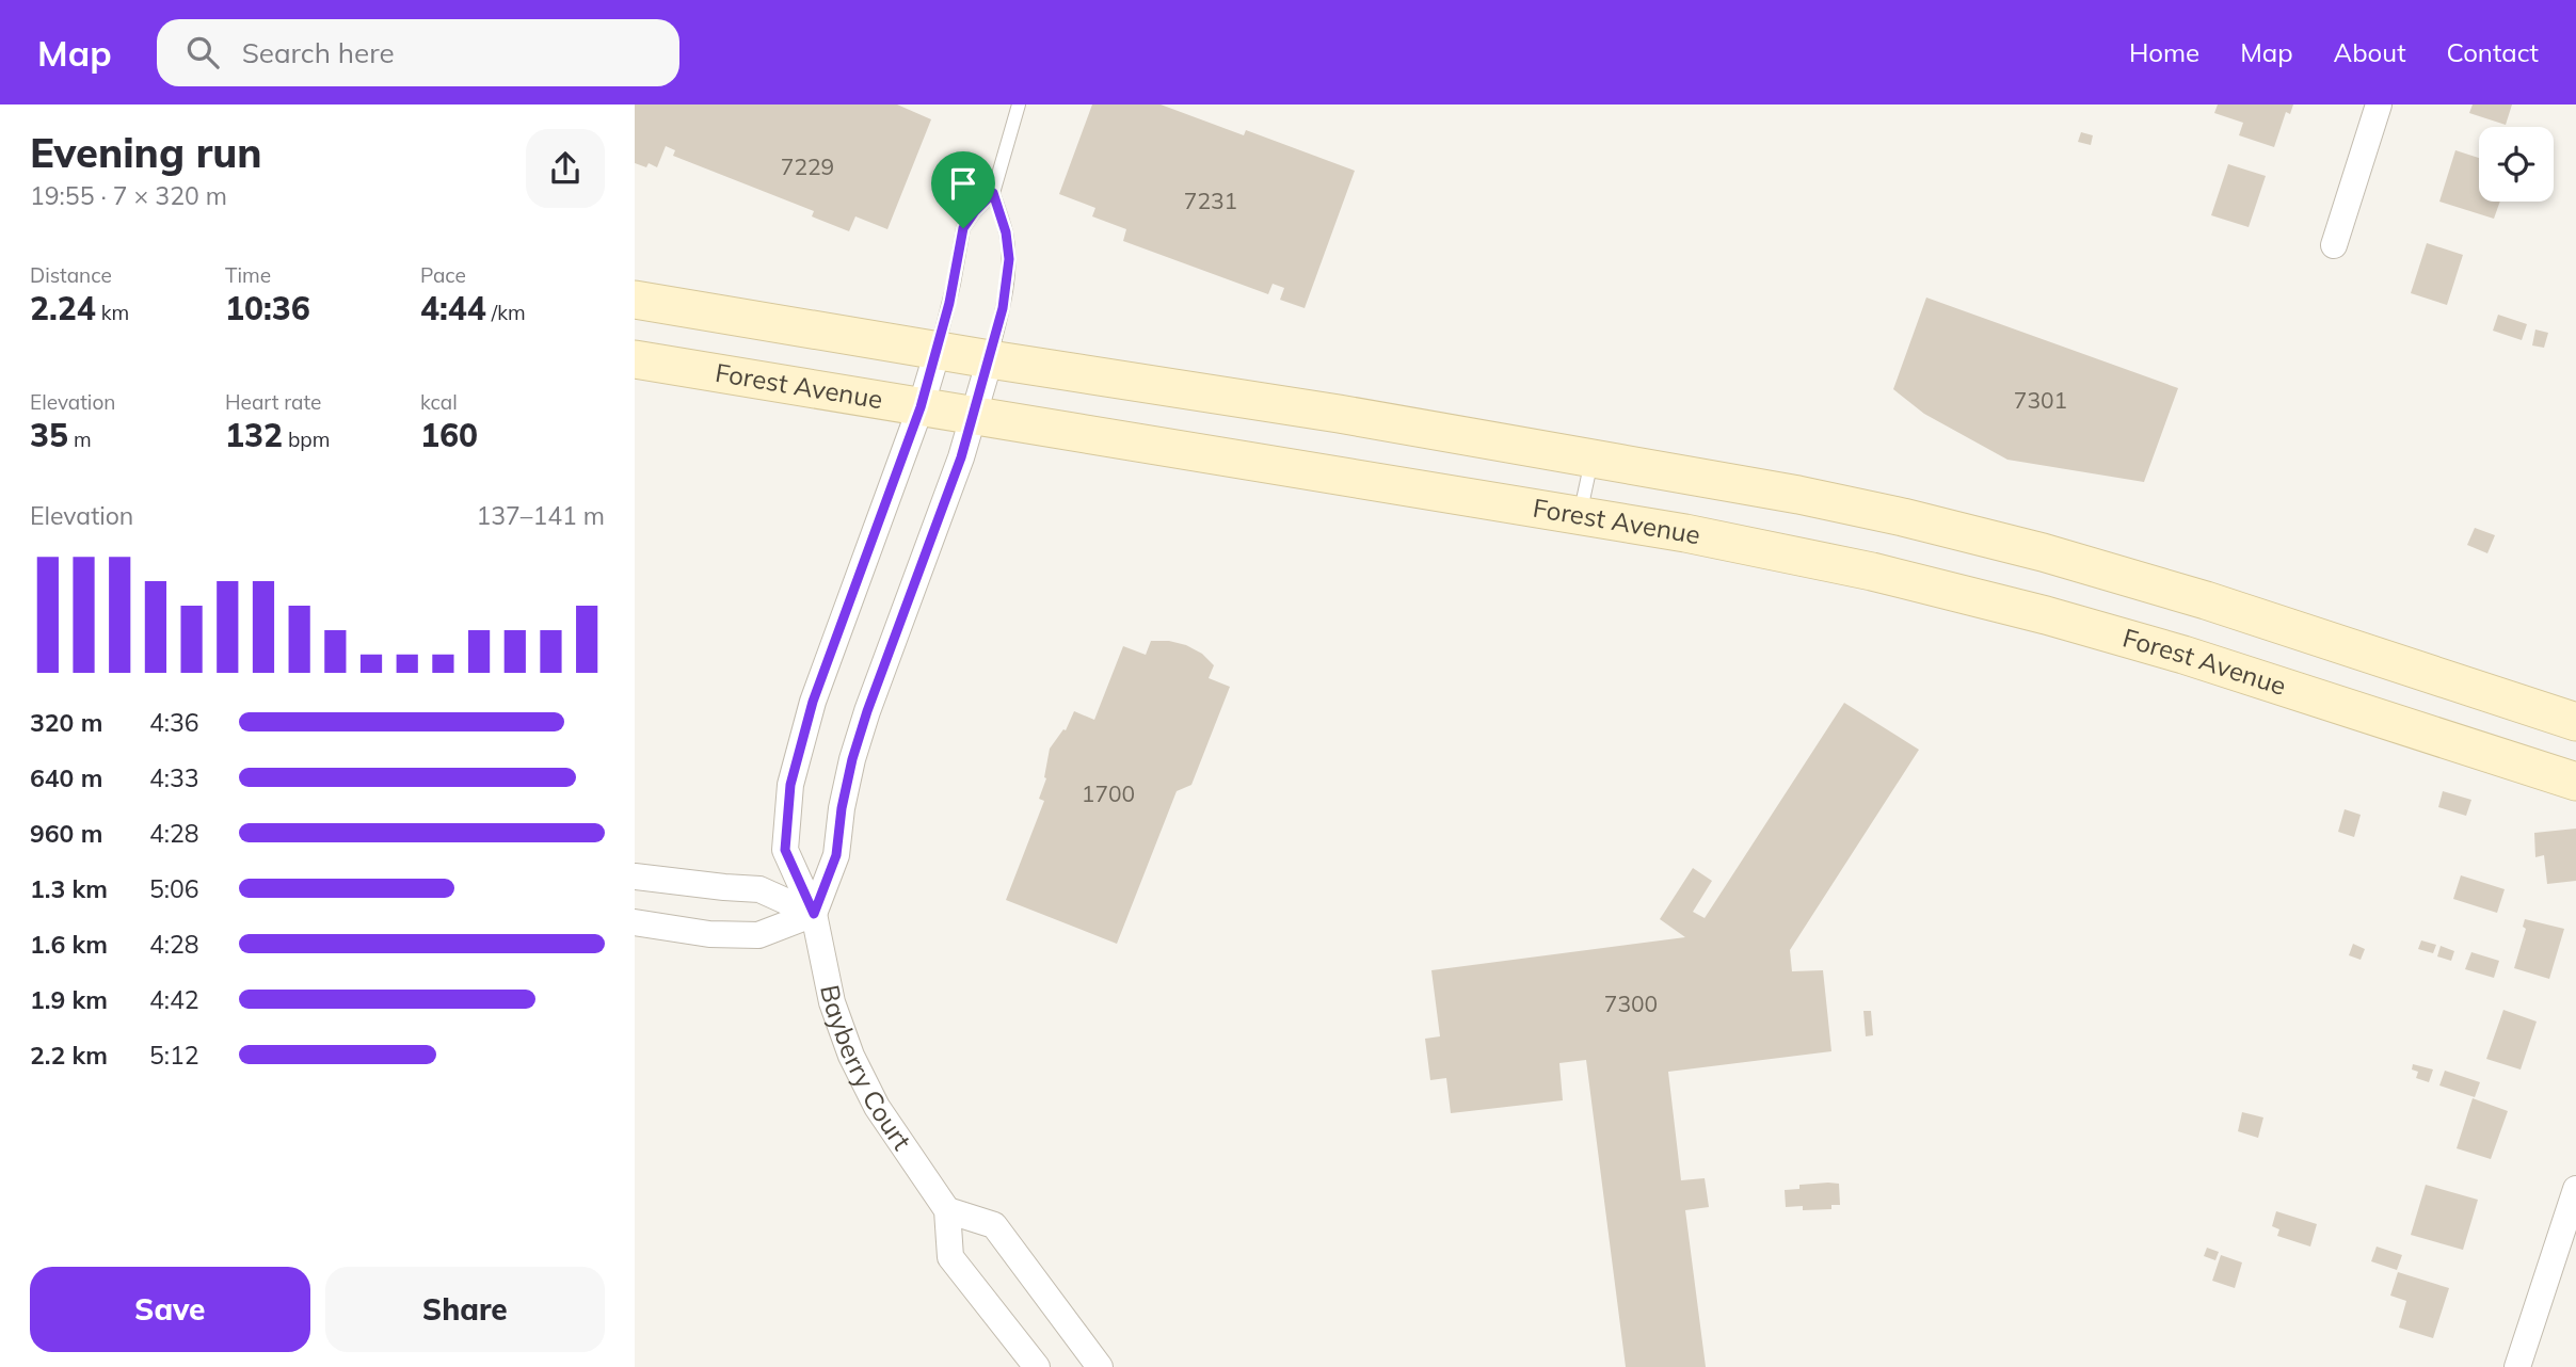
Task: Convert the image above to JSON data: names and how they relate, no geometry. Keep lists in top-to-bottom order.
{
  "streets": {
    "main road": ["Forest Avenue"],
    "street": ["Bayberry Court"]
  },
  "crossings": [
    ["Forest Avenue", "Bayberry Court"]
  ],
  "house_numbers": [
    "7229",
    "7231",
    "7301",
    "1700",
    "7300"
  ],
  "page": {
    "header": "Map",
    "search": "Search here",
    "nav": [
      "Home",
      "Map",
      "About",
      "Contact"
    ],
    "heading": ["Evening run", "19:55 · 7 × 320 m"],
    "stats": [
      ["Distance", "2.24 km"],
      ["Time", "10:36"],
      ["Pace", "4:44 /km"],
      ["Elevation", "35 m"],
      ["Heart rate", "132 bpm"],
      ["kcal", "160"]
    ],
    "chart": ["Elevation", "137–141 m"],
    "list": [
      {
        "name": "320 m",
        "note": "4:36"
      },
      {
        "name": "640 m",
        "note": "4:33"
      },
      {
        "name": "960 m",
        "note": "4:28"
      },
      {
        "name": "1.3 km",
        "note": "5:06"
      },
      {
        "name": "1.6 km",
        "note": "4:28"
      },
      {
        "name": "1.9 km",
        "note": "4:42"
      },
      {
        "name": "2.2 km",
        "note": "5:12"
      }
    ],
    "buttons": ["Save", "Share"]
  }
}
